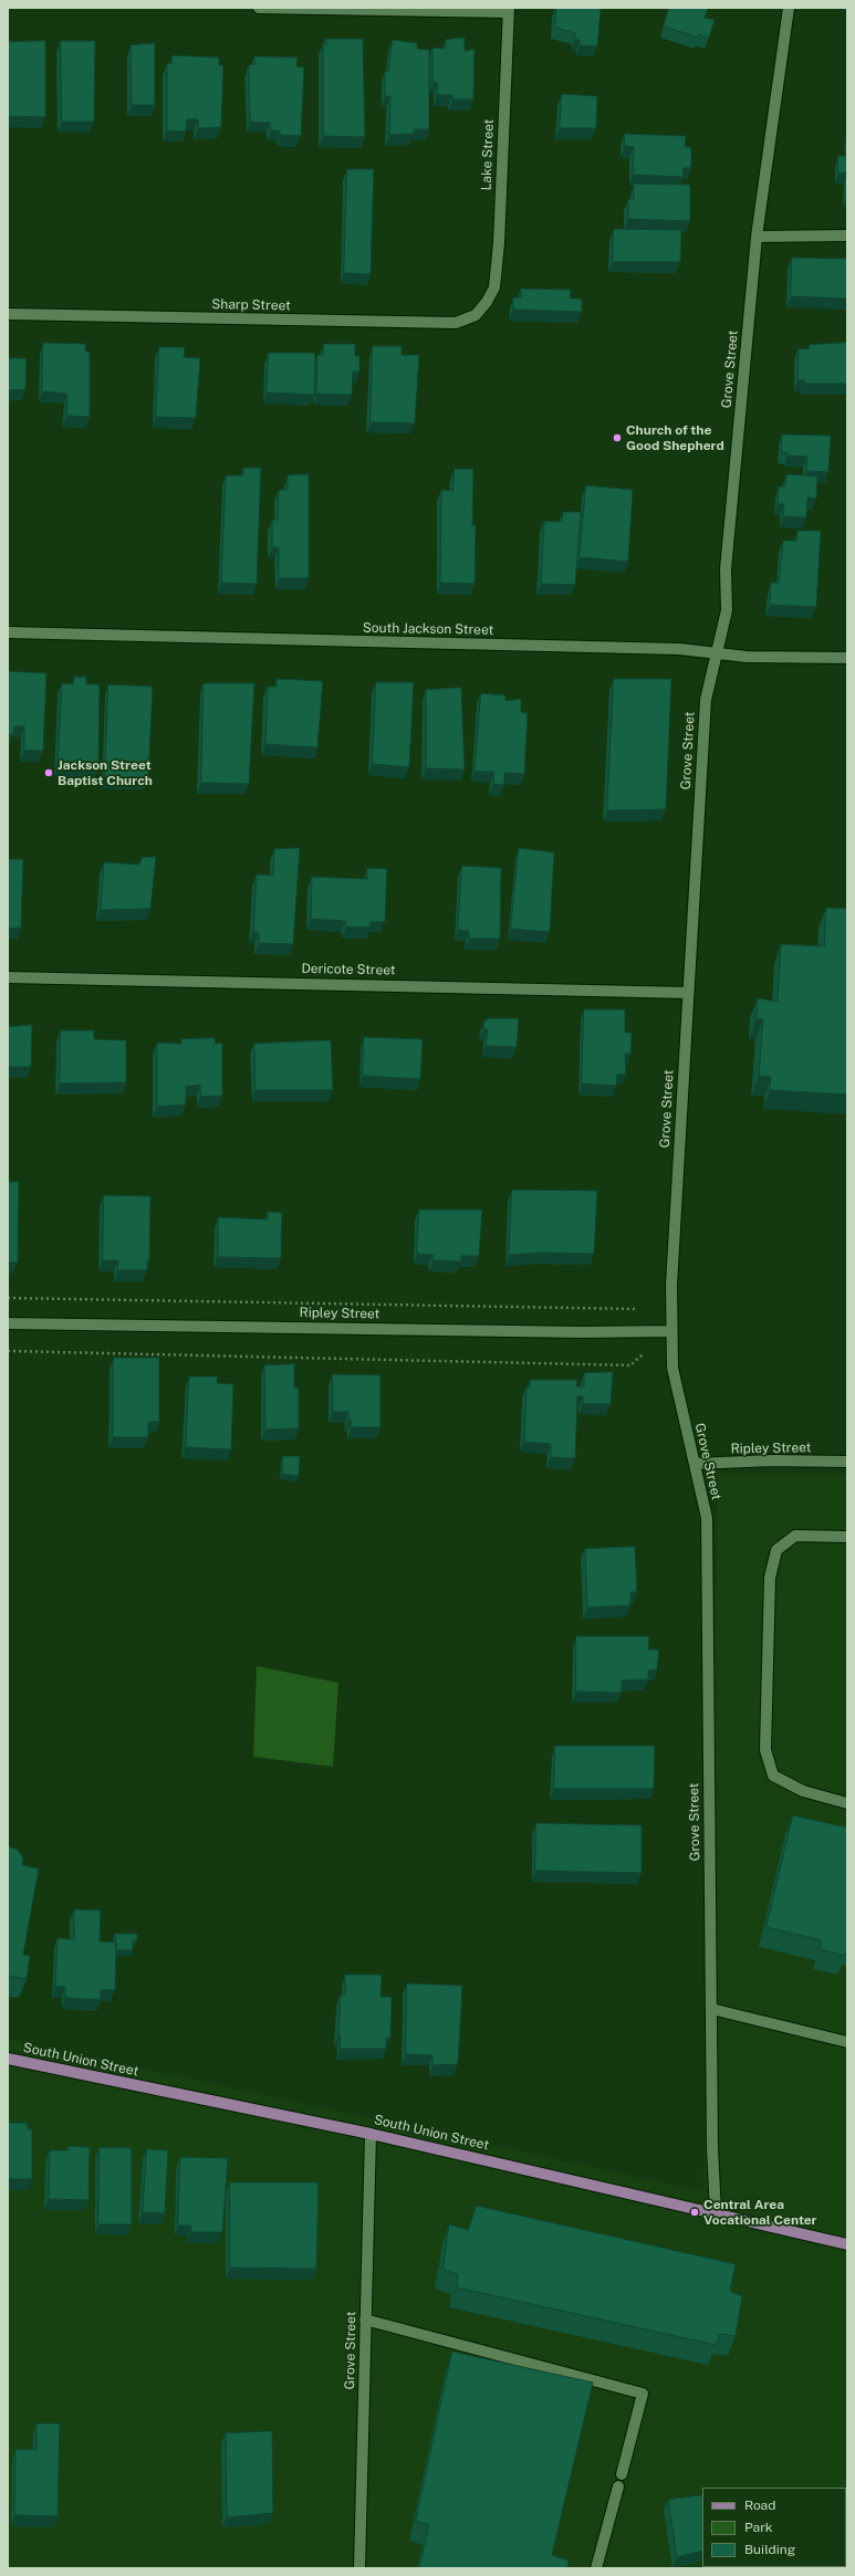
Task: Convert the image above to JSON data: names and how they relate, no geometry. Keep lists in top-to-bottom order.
{
  "streets": {
    "main road": ["South Union Street"],
    "street": [
      "Lake Street",
      "Sharp Street",
      "Grove Street",
      "South Jackson Street",
      "Dericote Street",
      "Ripley Street"
    ]
  },
  "crossings": [
    ["Lake Street", "Sharp Street"],
    ["Grove Street", "South Jackson Street"],
    ["Grove Street", "Dericote Street"],
    ["Grove Street", "Ripley Street"],
    ["Grove Street", "South Union Street"]
  ],
  "places": ["Church of the Good Shepherd", "Jackson Street Baptist Church", "Central Area Vocational Center"],
  "legend": ["Road", "Park", "Building"]
}
